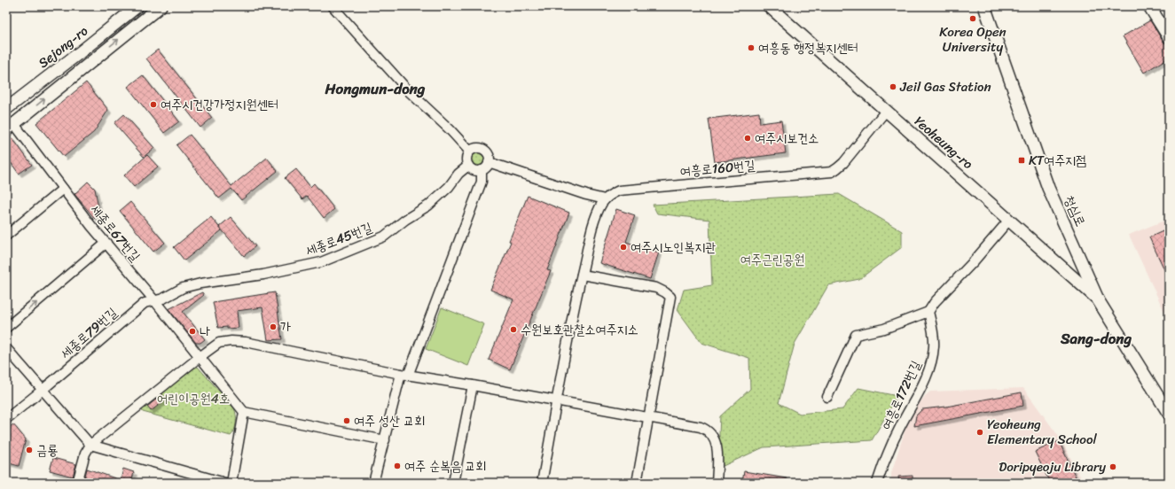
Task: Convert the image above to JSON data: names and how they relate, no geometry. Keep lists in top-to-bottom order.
{
  "streets": {
    "street": [
      "Sejong-ro",
      "Yeoheung-ro",
      "여흥로160번길",
      "청심로",
      "세종로67번길",
      "세종로45번길",
      "세종로79번길",
      "여흥로172번길"
    ]
  },
  "crossings": [
    ["Yeoheung-ro", "여흥로160번길"],
    ["Yeoheung-ro", "청심로"],
    ["세종로67번길", "세종로45번길"],
    ["세종로67번길", "세종로79번길"],
    ["세종로45번길", "세종로79번길"]
  ],
  "districts": ["Hongmun-dong", "Sang-dong"],
  "parks": ["여주근린공원", "어린이공원4호"],
  "places": {
    "other": [
      "Korea Open University",
      "여흥동 행정복지센터",
      "Jeil Gas Station",
      "여주시건강가정지원센터",
      "여주시보건소",
      "여주시노인복지관",
      "가",
      "수원보호관찰소여주지소",
      "나",
      "여주 성산 교회",
      "Yeoheung Elementary School",
      "금룡",
      "여주 순복음 교회",
      "Doripyeoju Library"
    ],
    "transit": ["KT여주지점"]
  }
}
